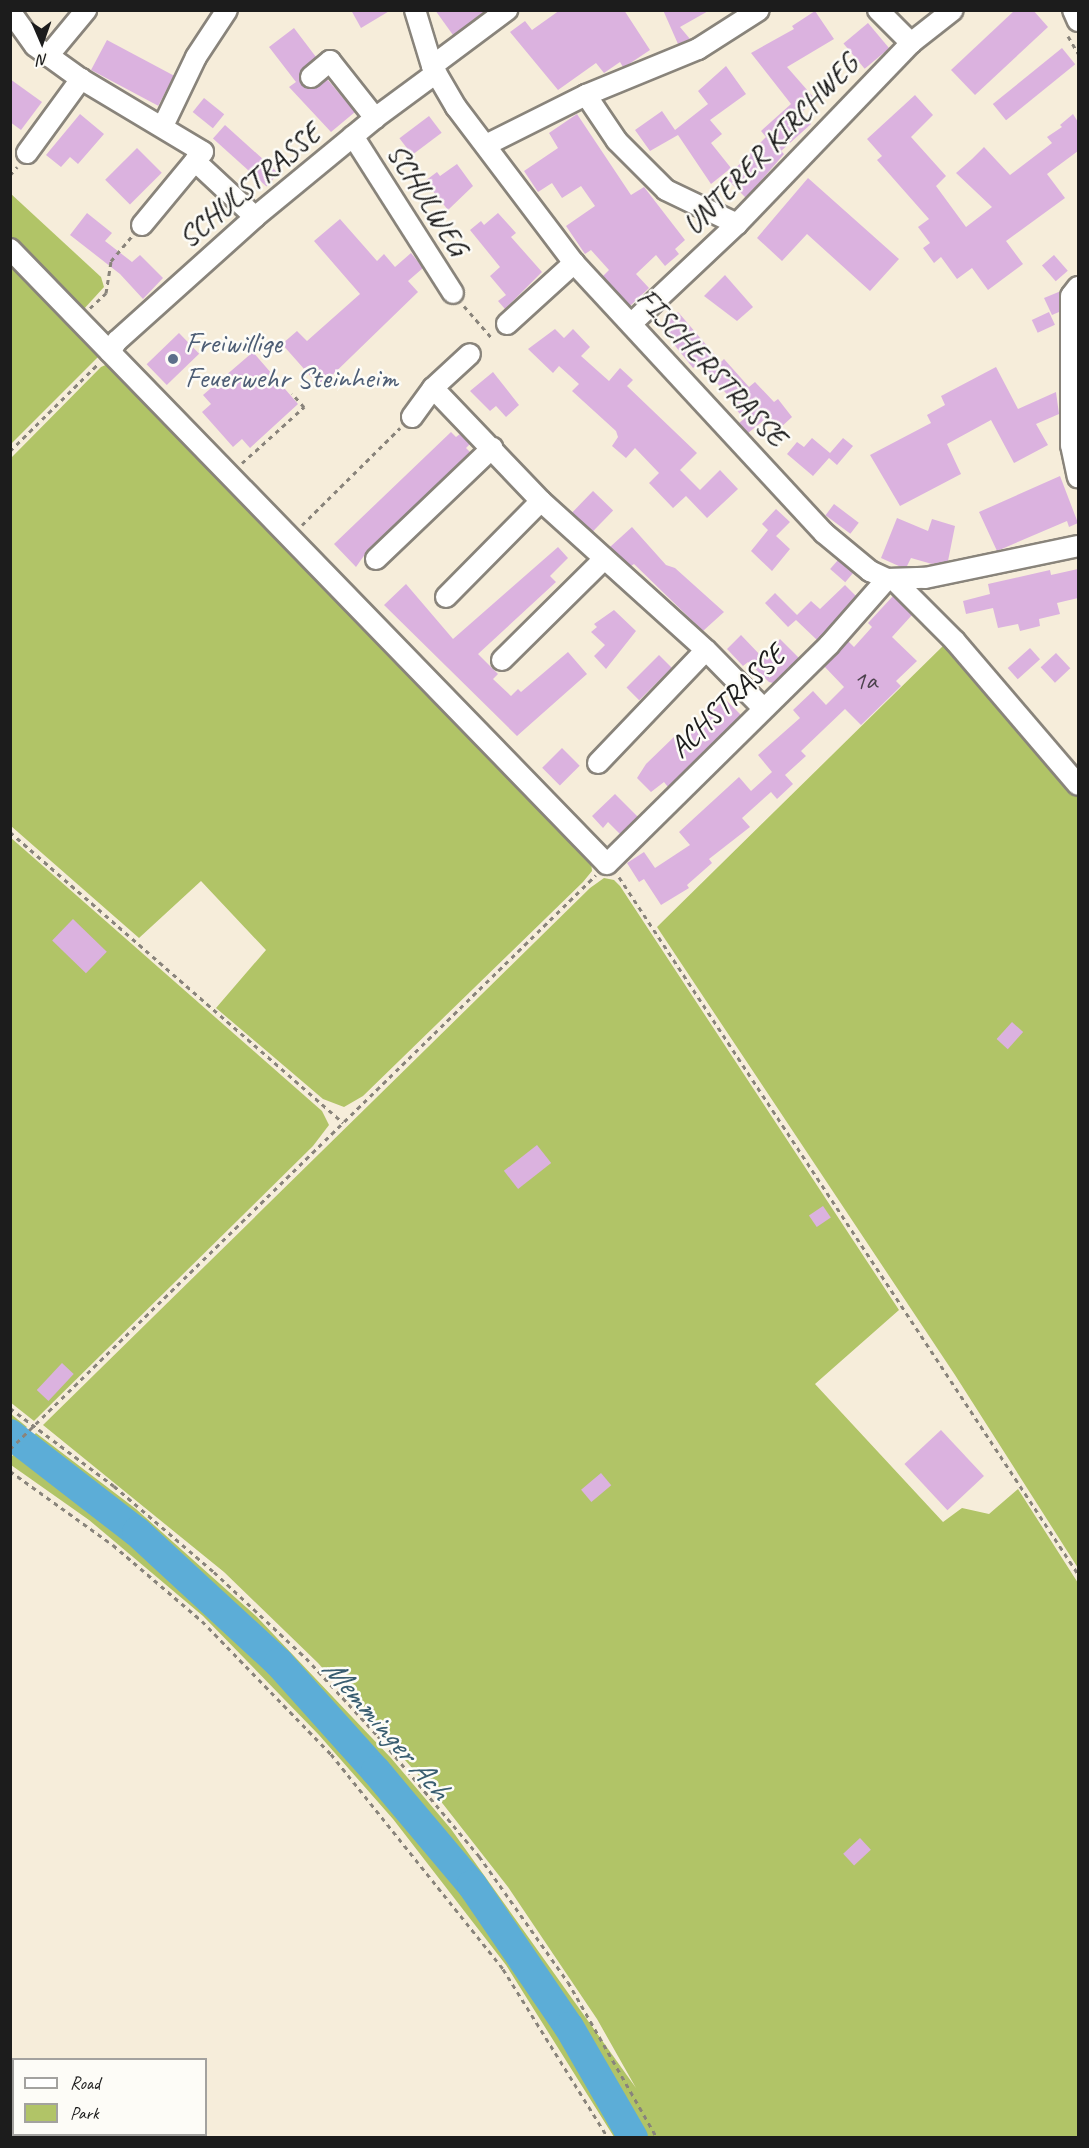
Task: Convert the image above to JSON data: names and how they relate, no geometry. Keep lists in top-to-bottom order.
{
  "streets": {
    "street": [
      "UNTERER KIRCHWEG",
      "SCHULSTRASSE",
      "SCHULWEG",
      "FISCHERSTRASSE",
      "ACHSTRASSE"
    ]
  },
  "crossings": [
    ["UNTERER KIRCHWEG", "FISCHERSTRASSE"],
    ["SCHULSTRASSE", "SCHULWEG"],
    ["SCHULSTRASSE", "FISCHERSTRASSE"],
    ["FISCHERSTRASSE", "ACHSTRASSE"]
  ],
  "water": ["Memminger Ach"],
  "places": ["Freiwillige Feuerwehr Steinheim"],
  "house_numbers": ["1a"],
  "legend": ["Road", "Park"],
  "north": "bottom"
}
